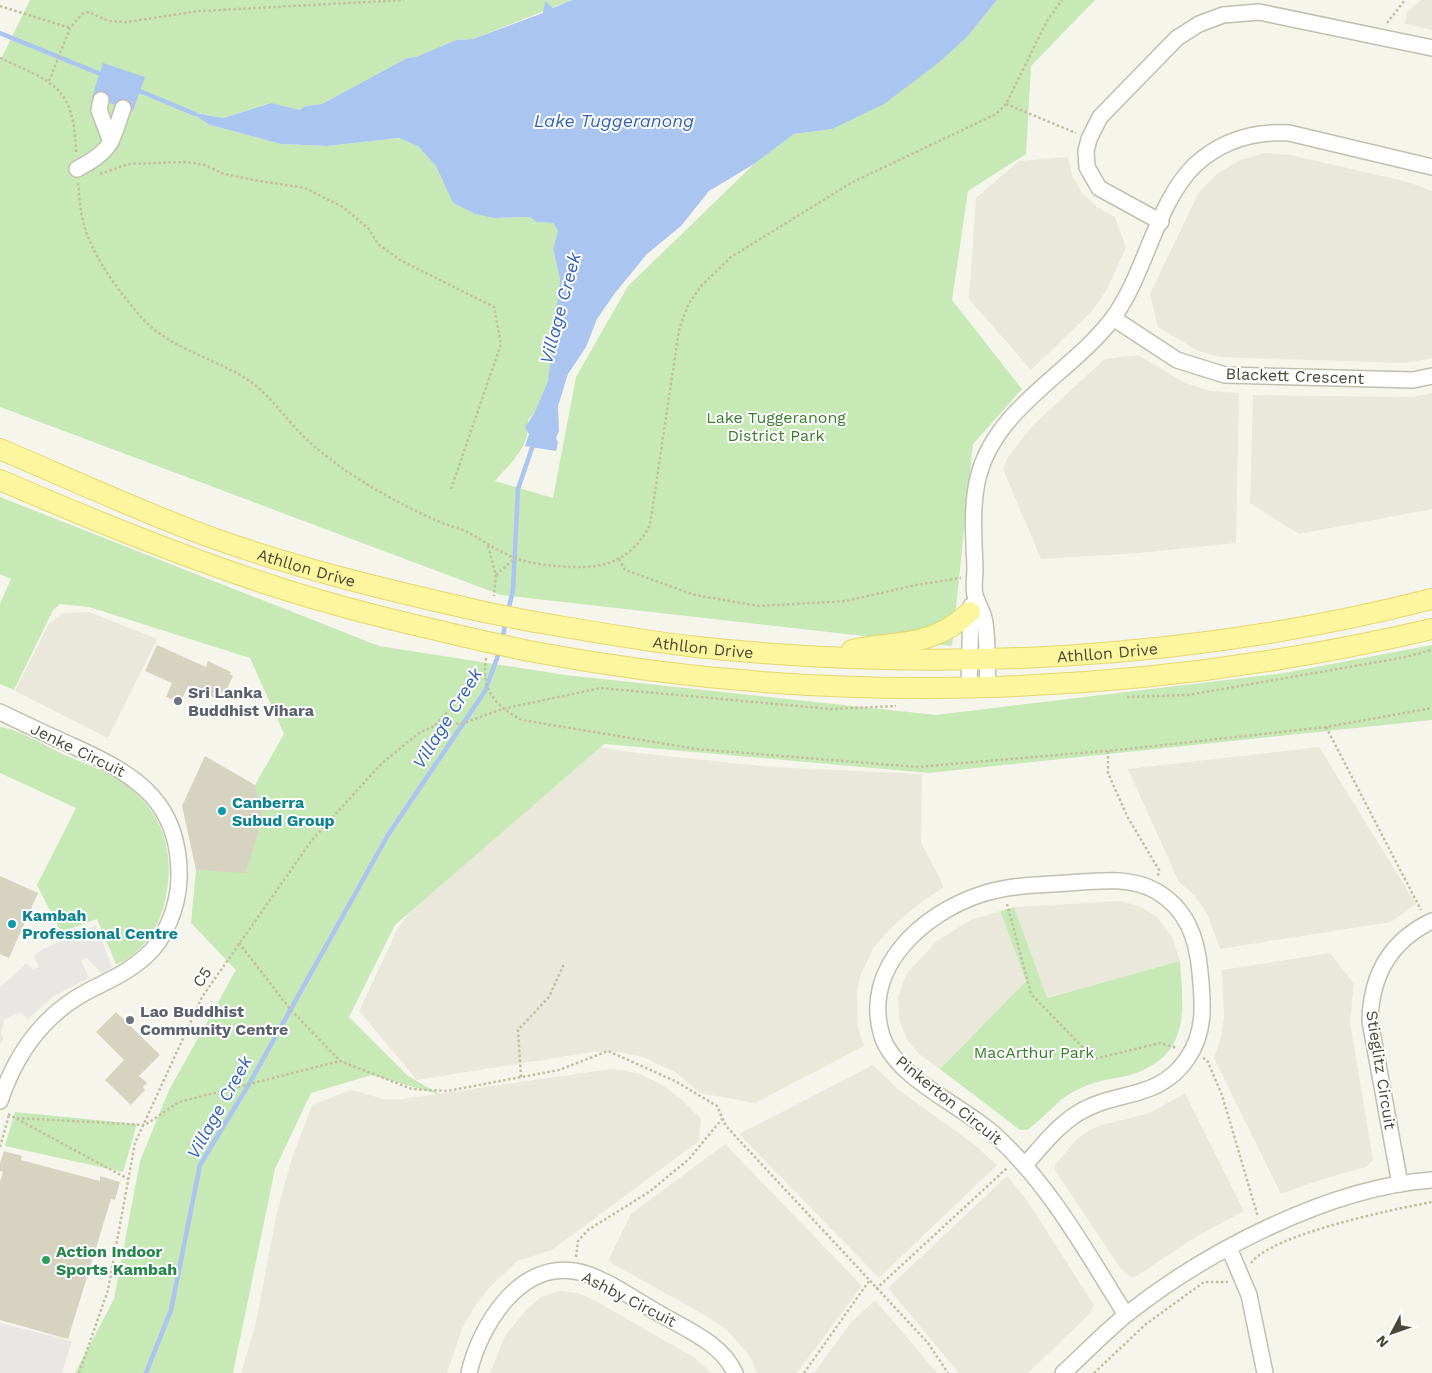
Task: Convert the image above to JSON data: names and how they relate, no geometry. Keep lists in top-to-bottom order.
{
  "streets": {
    "main road": ["Athllon Drive"],
    "street": [
      "Blackett Crescent",
      "Jenke Circuit",
      "Stieglitz Circuit",
      "Pinkerton Circuit",
      "Ashby Circuit"
    ],
    "path": ["C5"]
  },
  "water": ["Lake Tuggeranong", "Village Creek"],
  "parks": ["Lake Tuggeranong District Park", "MacArthur Park"],
  "places": [
    "Sri Lanka Buddhist Vihara",
    "Canberra Subud Group",
    "Kambah Professional Centre",
    "Lao Buddhist Community Centre",
    "Action Indoor Sports Kambah"
  ],
  "north": "bottom left"
}
